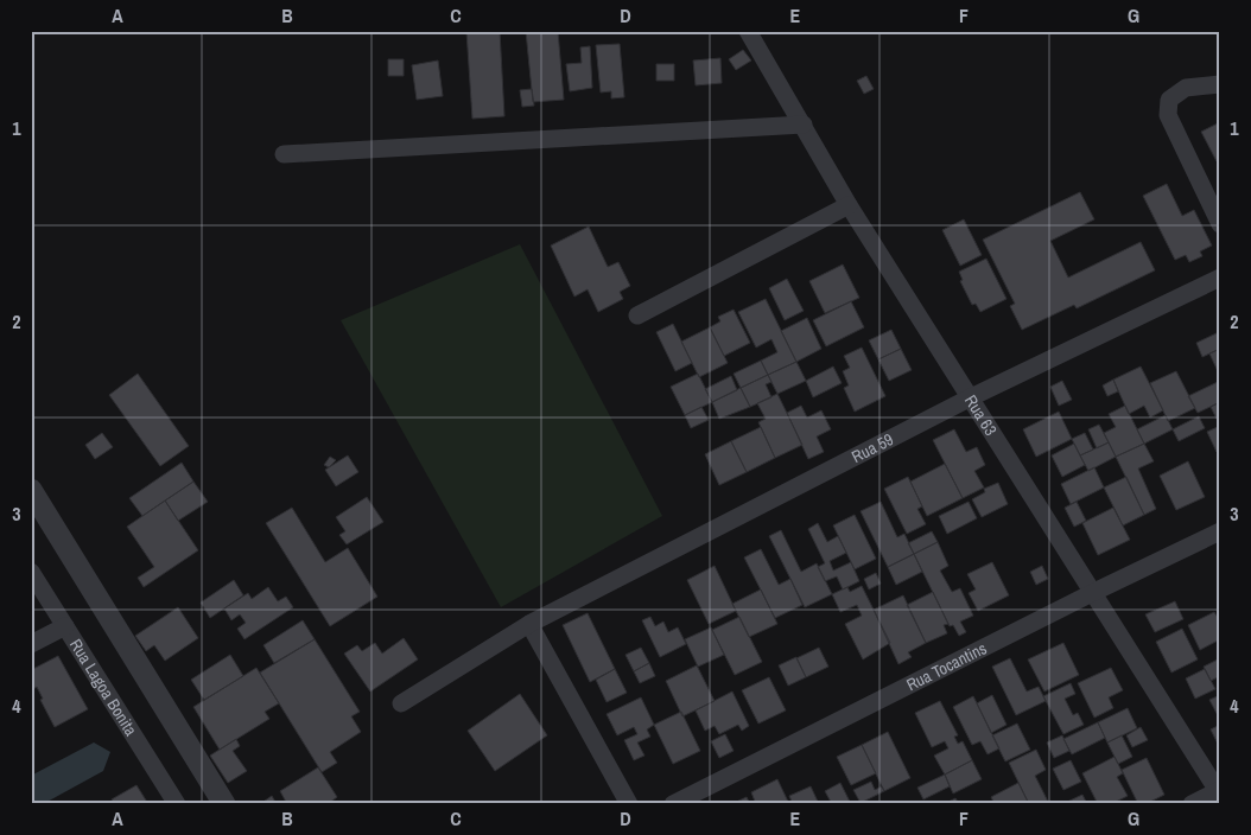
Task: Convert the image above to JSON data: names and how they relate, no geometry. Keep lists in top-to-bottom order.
{
  "streets": {
    "street": [
      "Rua 63",
      "Rua 59",
      "Rua Tocantins",
      "Rua Lagoa Bonita"
    ]
  },
  "crossings": [
    ["Rua 63", "Rua 59"],
    ["Rua 63", "Rua Tocantins"]
  ],
  "grid": {
    "columns": [
      "A",
      "B",
      "C",
      "D",
      "E",
      "F",
      "G"
    ],
    "rows": [
      "1",
      "2",
      "3",
      "4"
    ]
  }
}
